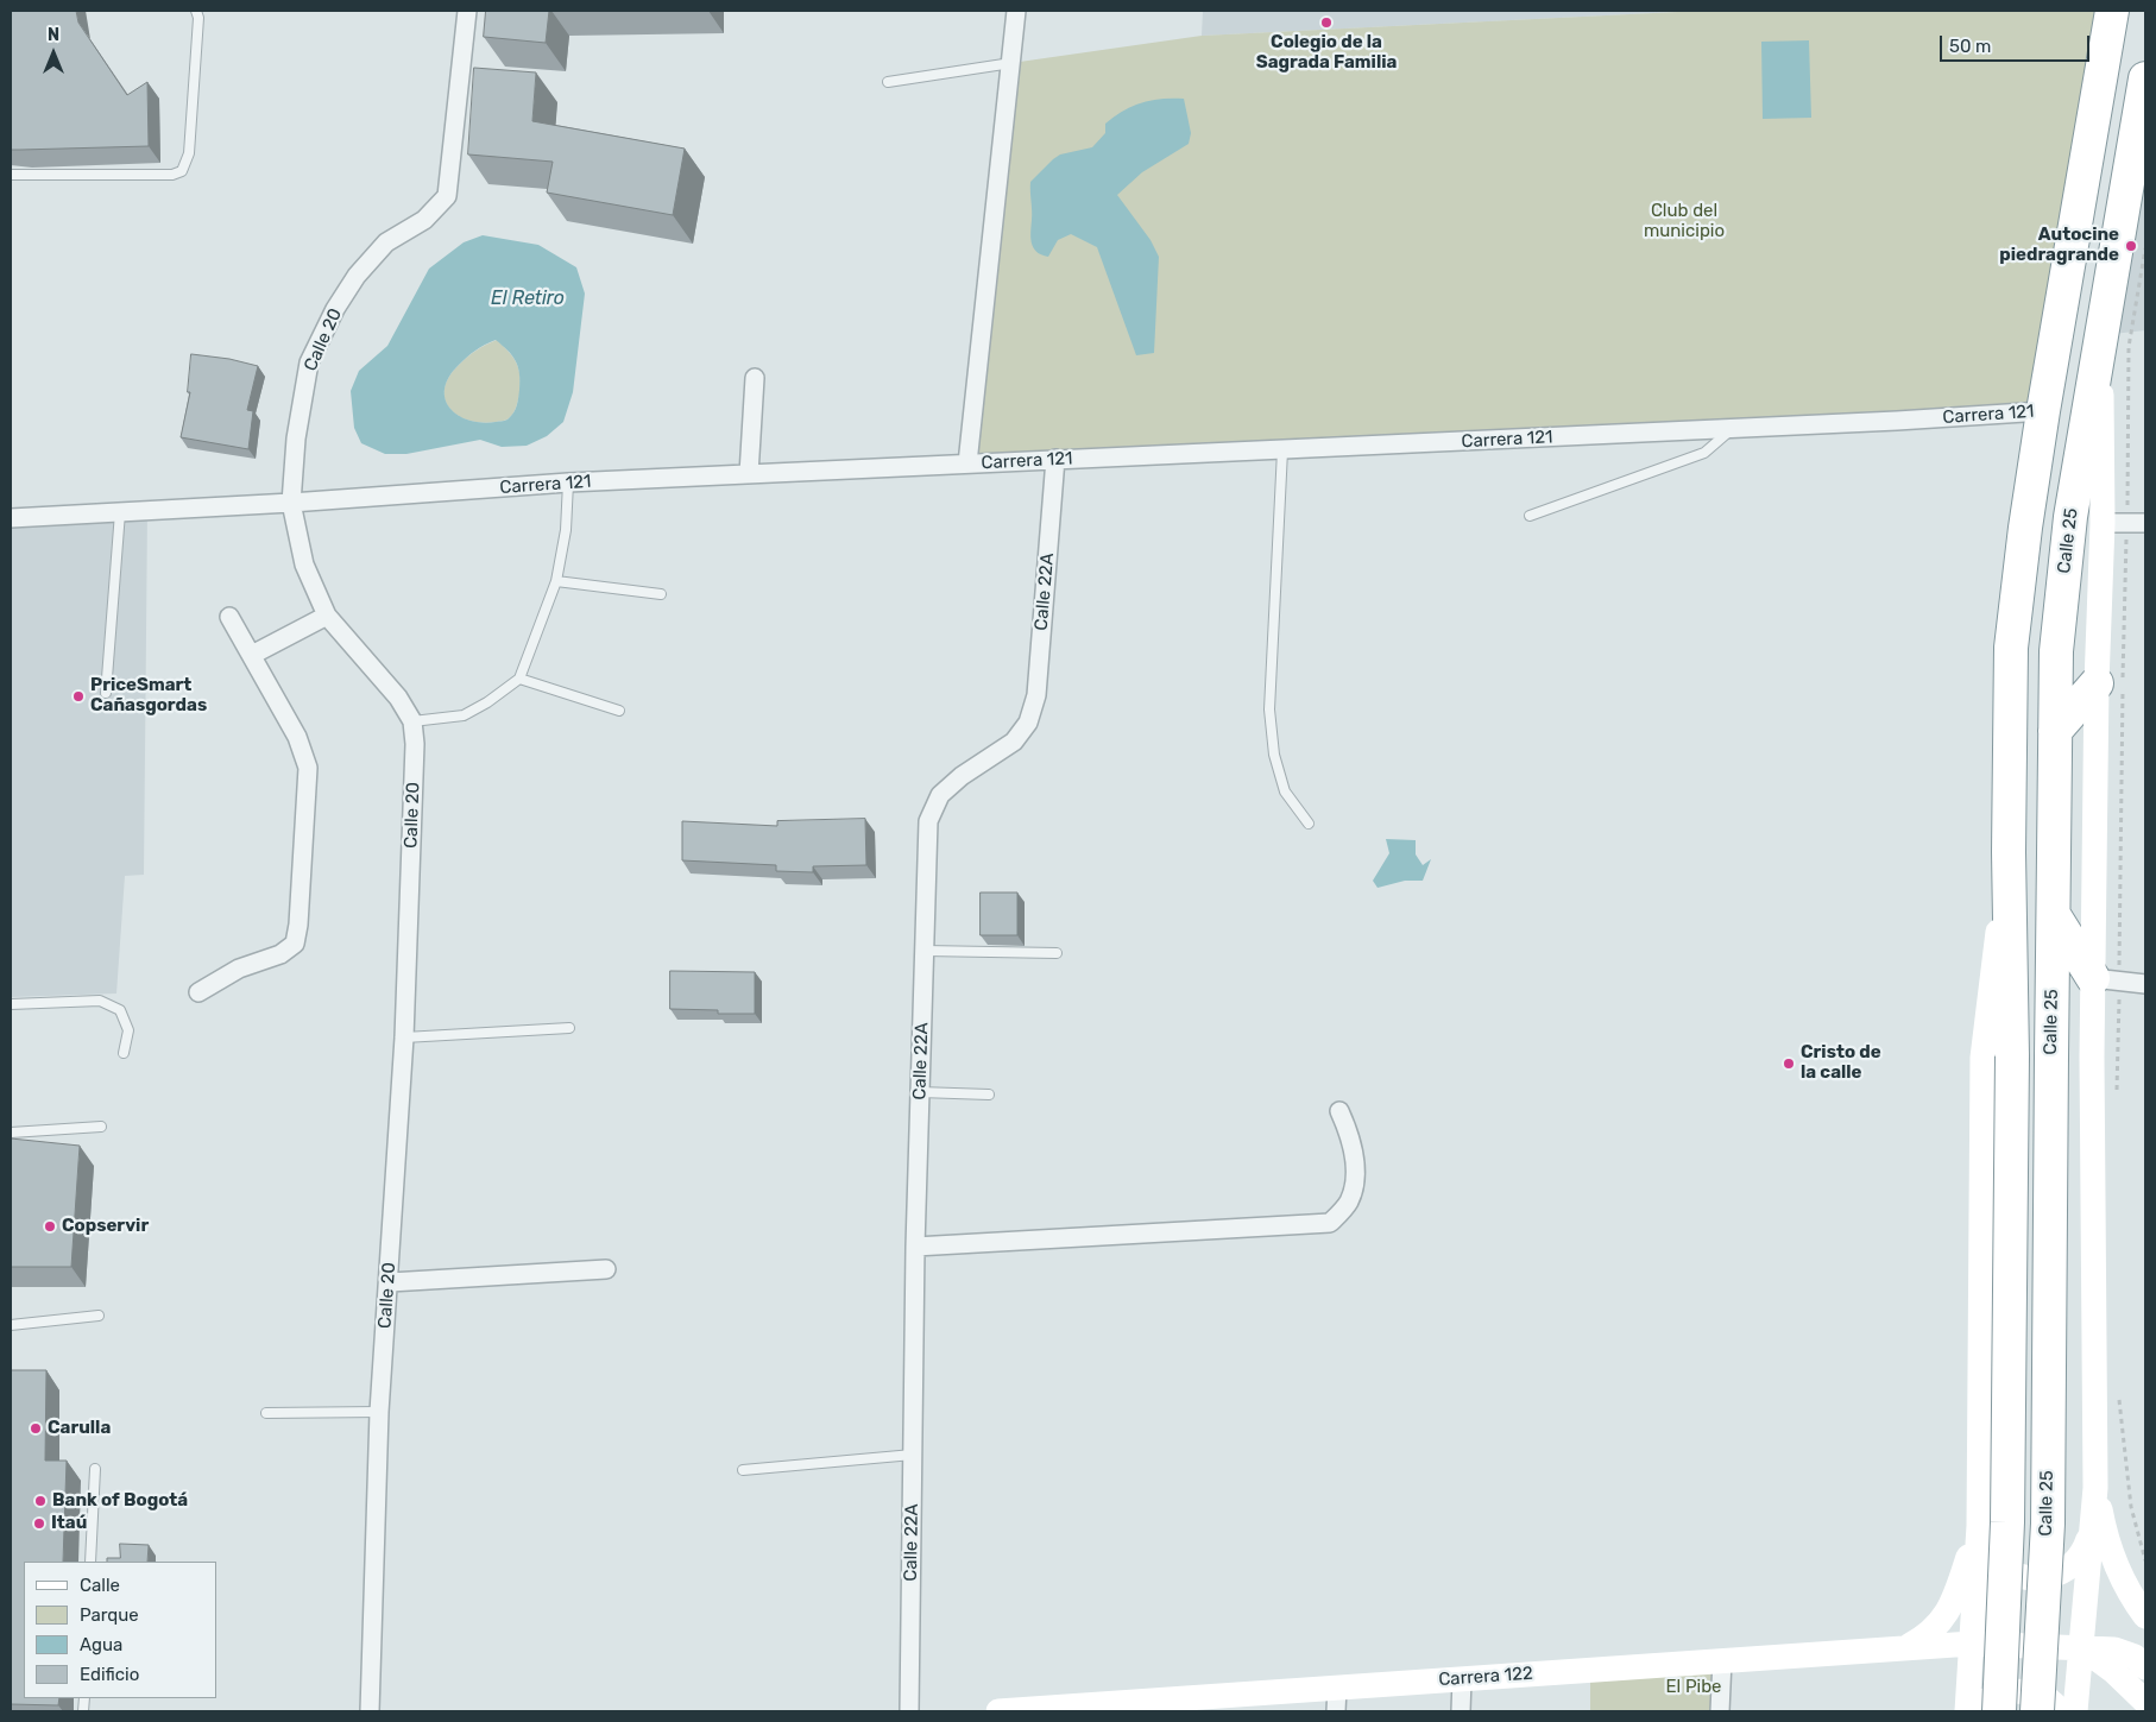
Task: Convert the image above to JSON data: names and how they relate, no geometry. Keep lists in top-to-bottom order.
{
  "streets": {
    "highway": ["Calle 25"],
    "main road": ["Carrera 122"],
    "street": ["Calle 20", "Carrera 121", "Calle 22A"]
  },
  "crossings": [
    ["Calle 20", "Carrera 121"],
    ["Carrera 121", "Calle 22A"],
    ["Calle 25", "Carrera 122"]
  ],
  "water": ["El Retiro"],
  "parks": ["Club del municipio", "El Pibe"],
  "places": [
    "Colegio de la Sagrada Familia",
    "Autocine piedragrande",
    "PriceSmart Cañasgordas",
    "Cristo de la calle",
    "Copservir",
    "Carulla",
    "Bank of Bogotá",
    "Itaú"
  ],
  "legend": [
    "Calle",
    "Parque",
    "Agua",
    "Edificio"
  ],
  "scale_bar": "50 m",
  "north": "top"
}
